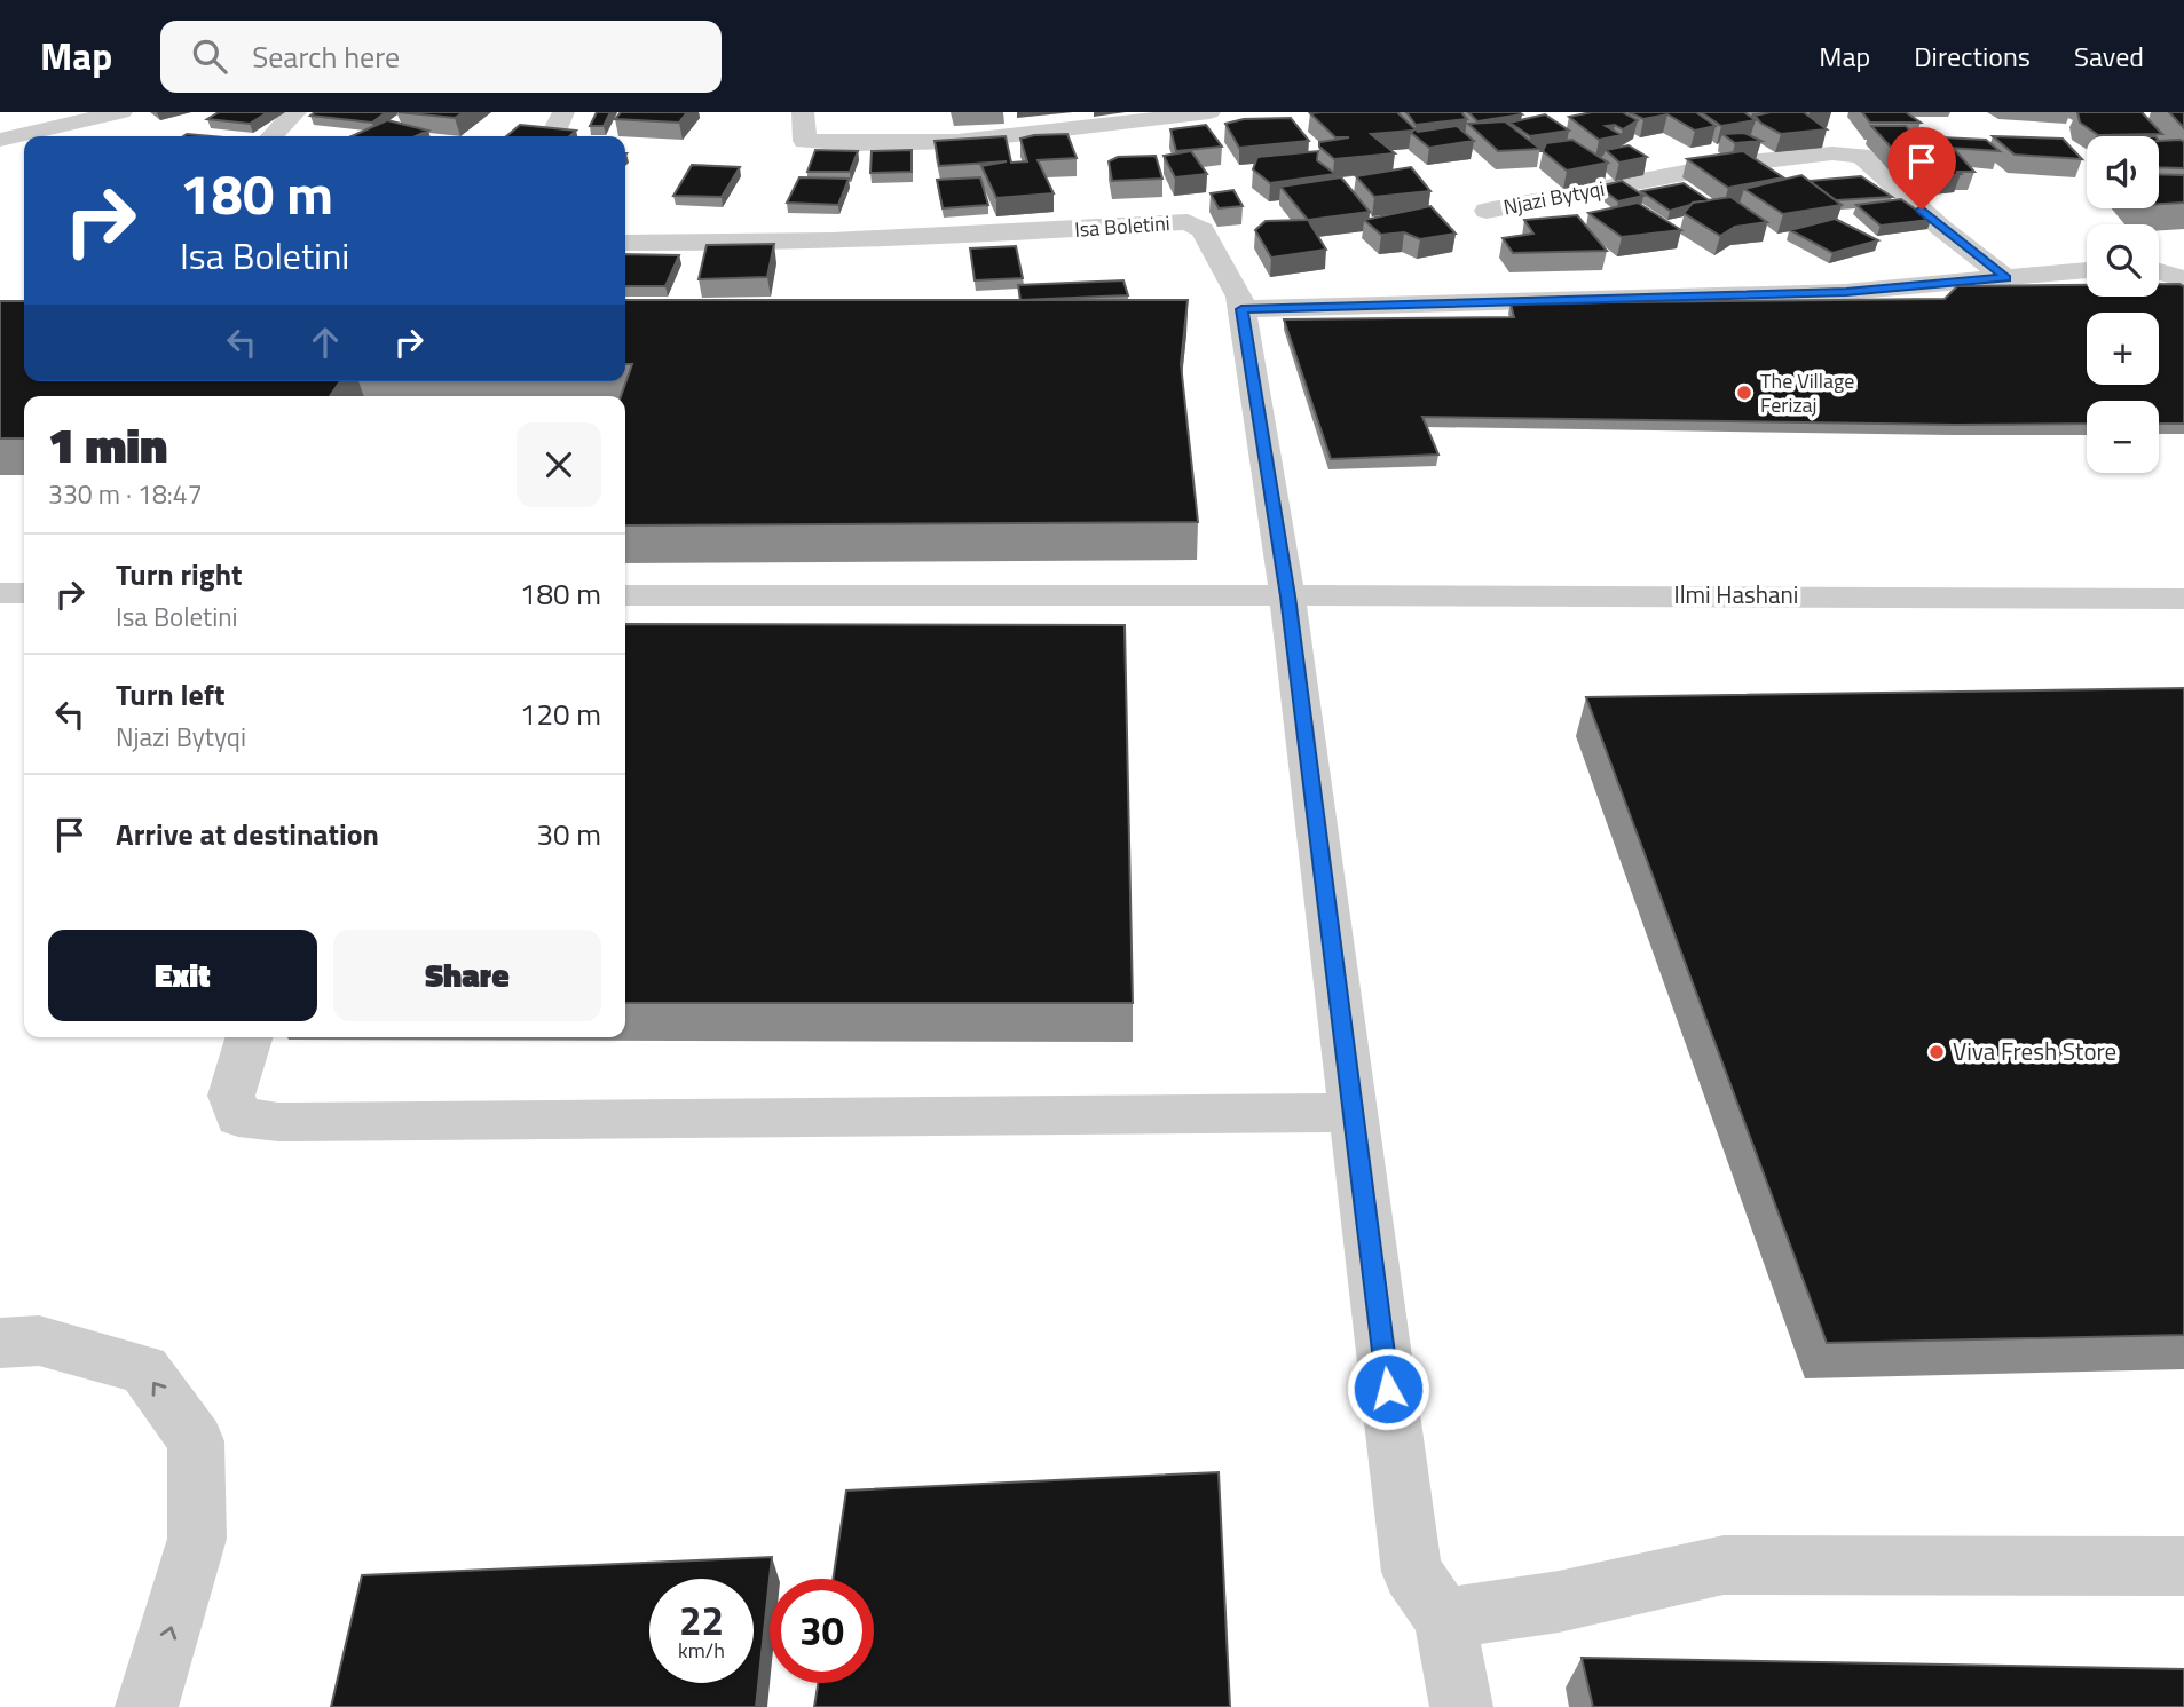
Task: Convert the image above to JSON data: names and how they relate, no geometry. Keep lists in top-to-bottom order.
{
  "streets": {
    "street": ["Njazi Bytyqi", "Isa Boletini", "Ilmi Hashani"]
  },
  "places": ["The Village Ferizaj", "Viva Fresh Store"],
  "page": {
    "header": "Map",
    "search": "Search here",
    "nav": ["Map", "Directions", "Saved"],
    "map_buttons": ["+", "−"],
    "turn": ["180 m", "Isa Boletini"],
    "heading": ["1 min", "330 m · 18:47"],
    "list": [
      {
        "name": "Turn right",
        "note": "Isa Boletini",
        "value": "180 m"
      },
      {
        "name": "Turn left",
        "note": "Njazi Bytyqi",
        "value": "120 m"
      },
      {
        "name": "Arrive at destination",
        "value": "30 m"
      }
    ],
    "buttons": ["Exit", "Share"],
    "speed": "22 km/h",
    "limit": "30"
  }
}
